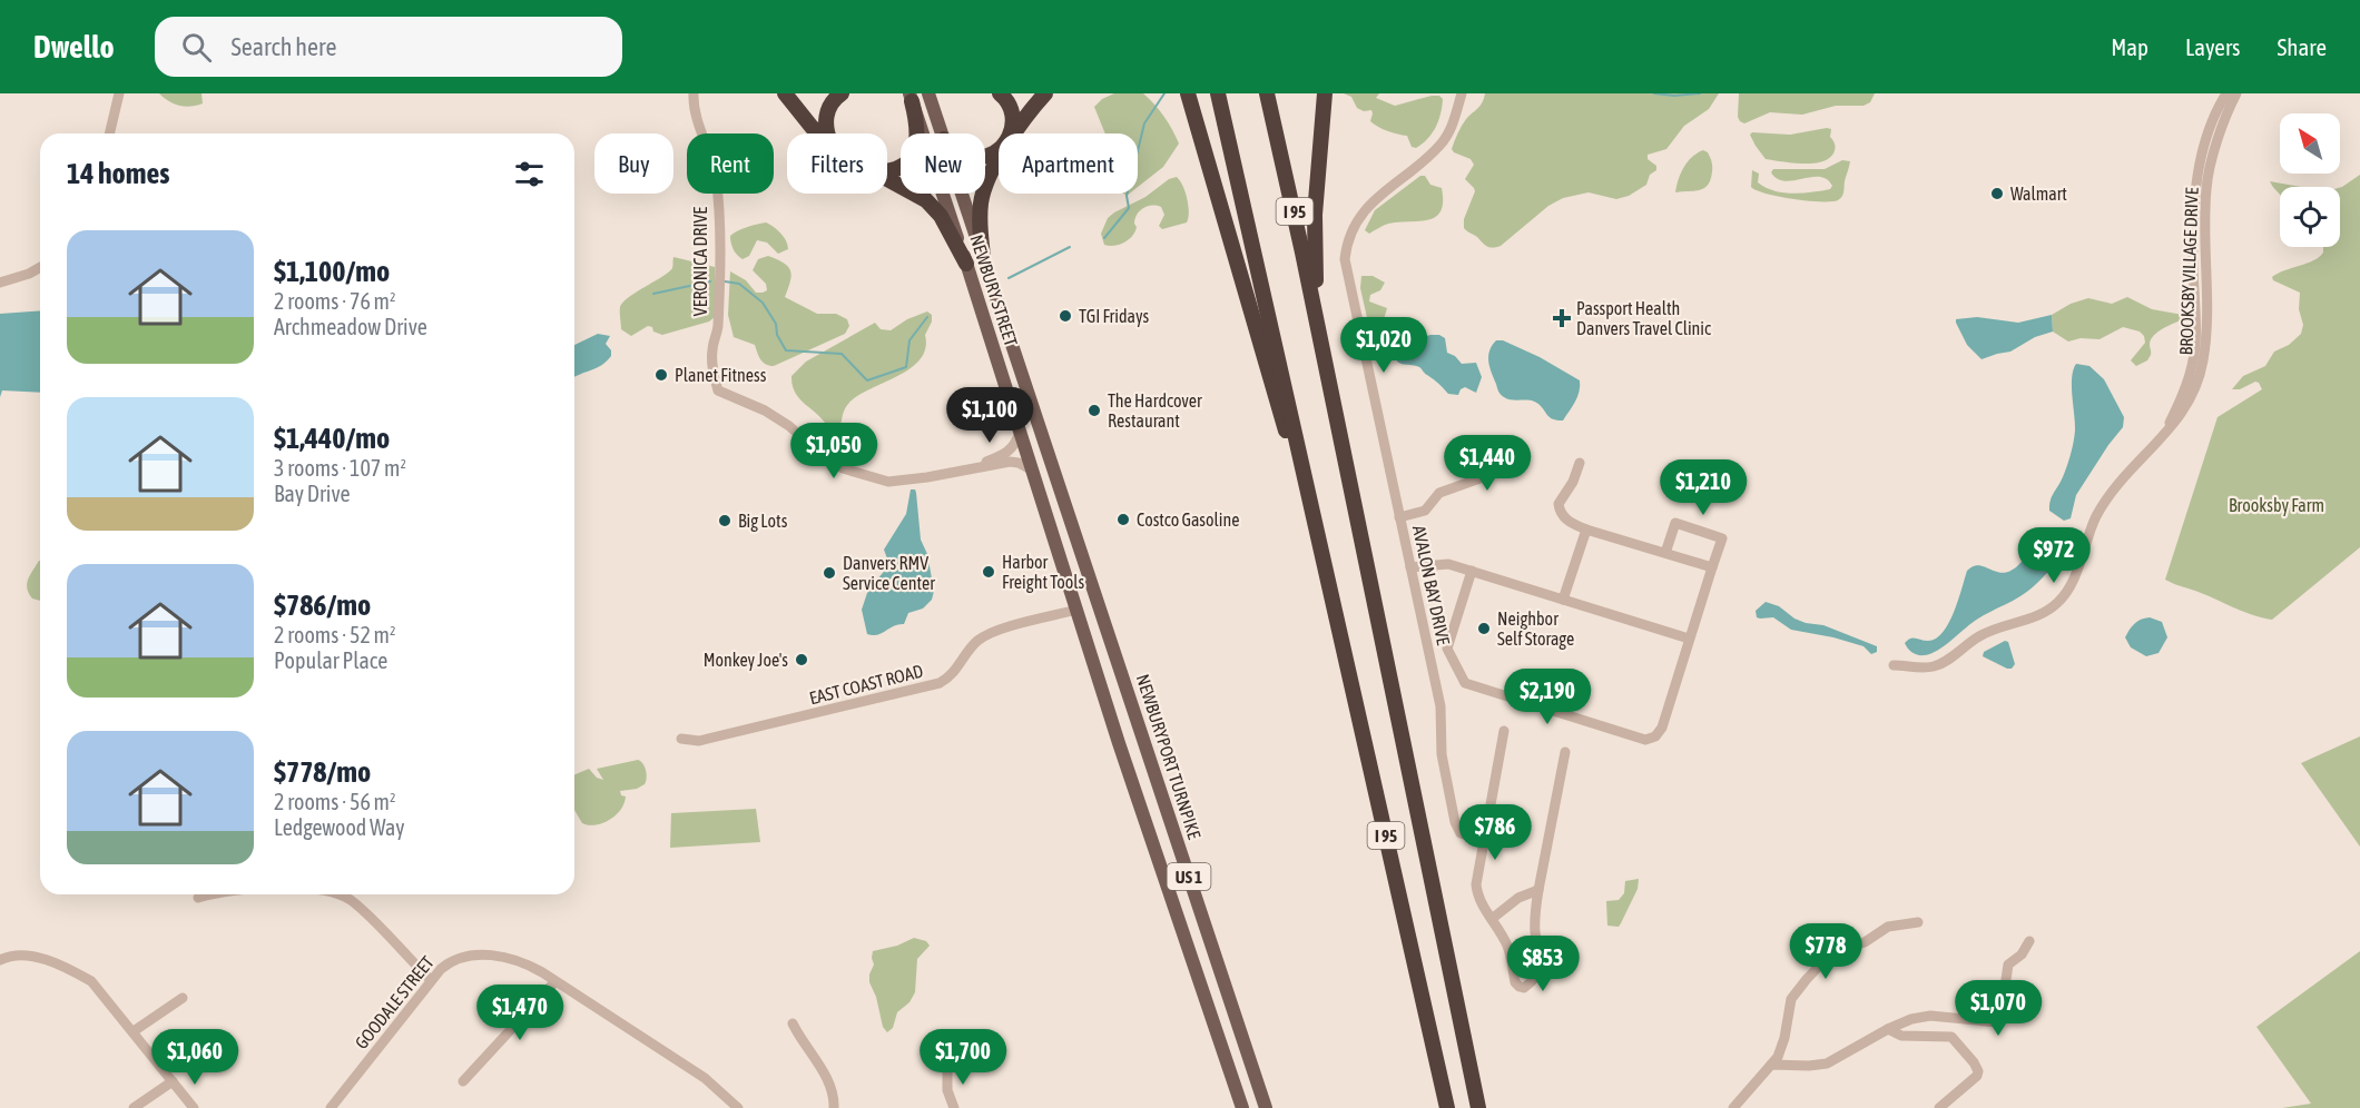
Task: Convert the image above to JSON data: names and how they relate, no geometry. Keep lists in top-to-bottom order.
{
  "streets": {
    "highway": ["I 95"],
    "main road": ["NEWBURY STREET", "NEWBURYPORT TURNPIKE", "US 1"],
    "street": [
      "VERONICA DRIVE",
      "BROOKSBY VILLAGE DRIVE",
      "AVALON BAY DRIVE",
      "EAST COAST ROAD",
      "GOODALE STREET"
    ]
  },
  "crossings": [
    ["NEWBURY STREET", "EAST COAST ROAD"],
    ["NEWBURY STREET", "NEWBURYPORT TURNPIKE"]
  ],
  "parks": ["Brooksby Farm"],
  "places": {
    "other": [
      "Walmart",
      "TGI Fridays",
      "Planet Fitness",
      "The Hardcover Restaurant",
      "Costco Gasoline",
      "Big Lots",
      "Harbor Freight Tools",
      "Danvers RMV Service Center",
      "Neighbor Self Storage",
      "Monkey Joe's"
    ],
    "health": ["Passport Health Danvers Travel Clinic"]
  },
  "north": "top left",
  "page": {
    "header": "Dwello",
    "search": "Search here",
    "nav": ["Map", "Layers", "Share"],
    "chip": [
      "Buy",
      "Rent",
      "Filters",
      "New",
      "Apartment"
    ],
    "heading": "14 homes",
    "list": [
      {
        "name": "$1,100/mo",
        "note": "2 rooms · 76 m² · Archmeadow Drive"
      },
      {
        "name": "$1,440/mo",
        "note": "3 rooms · 107 m² · Bay Drive"
      },
      {
        "name": "$786/mo",
        "note": "2 rooms · 52 m² · Popular Place"
      },
      {
        "name": "$778/mo",
        "note": "2 rooms · 56 m² · Ledgewood Way"
      }
    ],
    "price": [
      "$1,020",
      "$1,100",
      "$1,050",
      "$1,440",
      "$1,210",
      "$972",
      "$2,190",
      "$786",
      "$778",
      "$853",
      "$1,070",
      "$1,470",
      "$1,060",
      "$1,700"
    ]
  }
}
